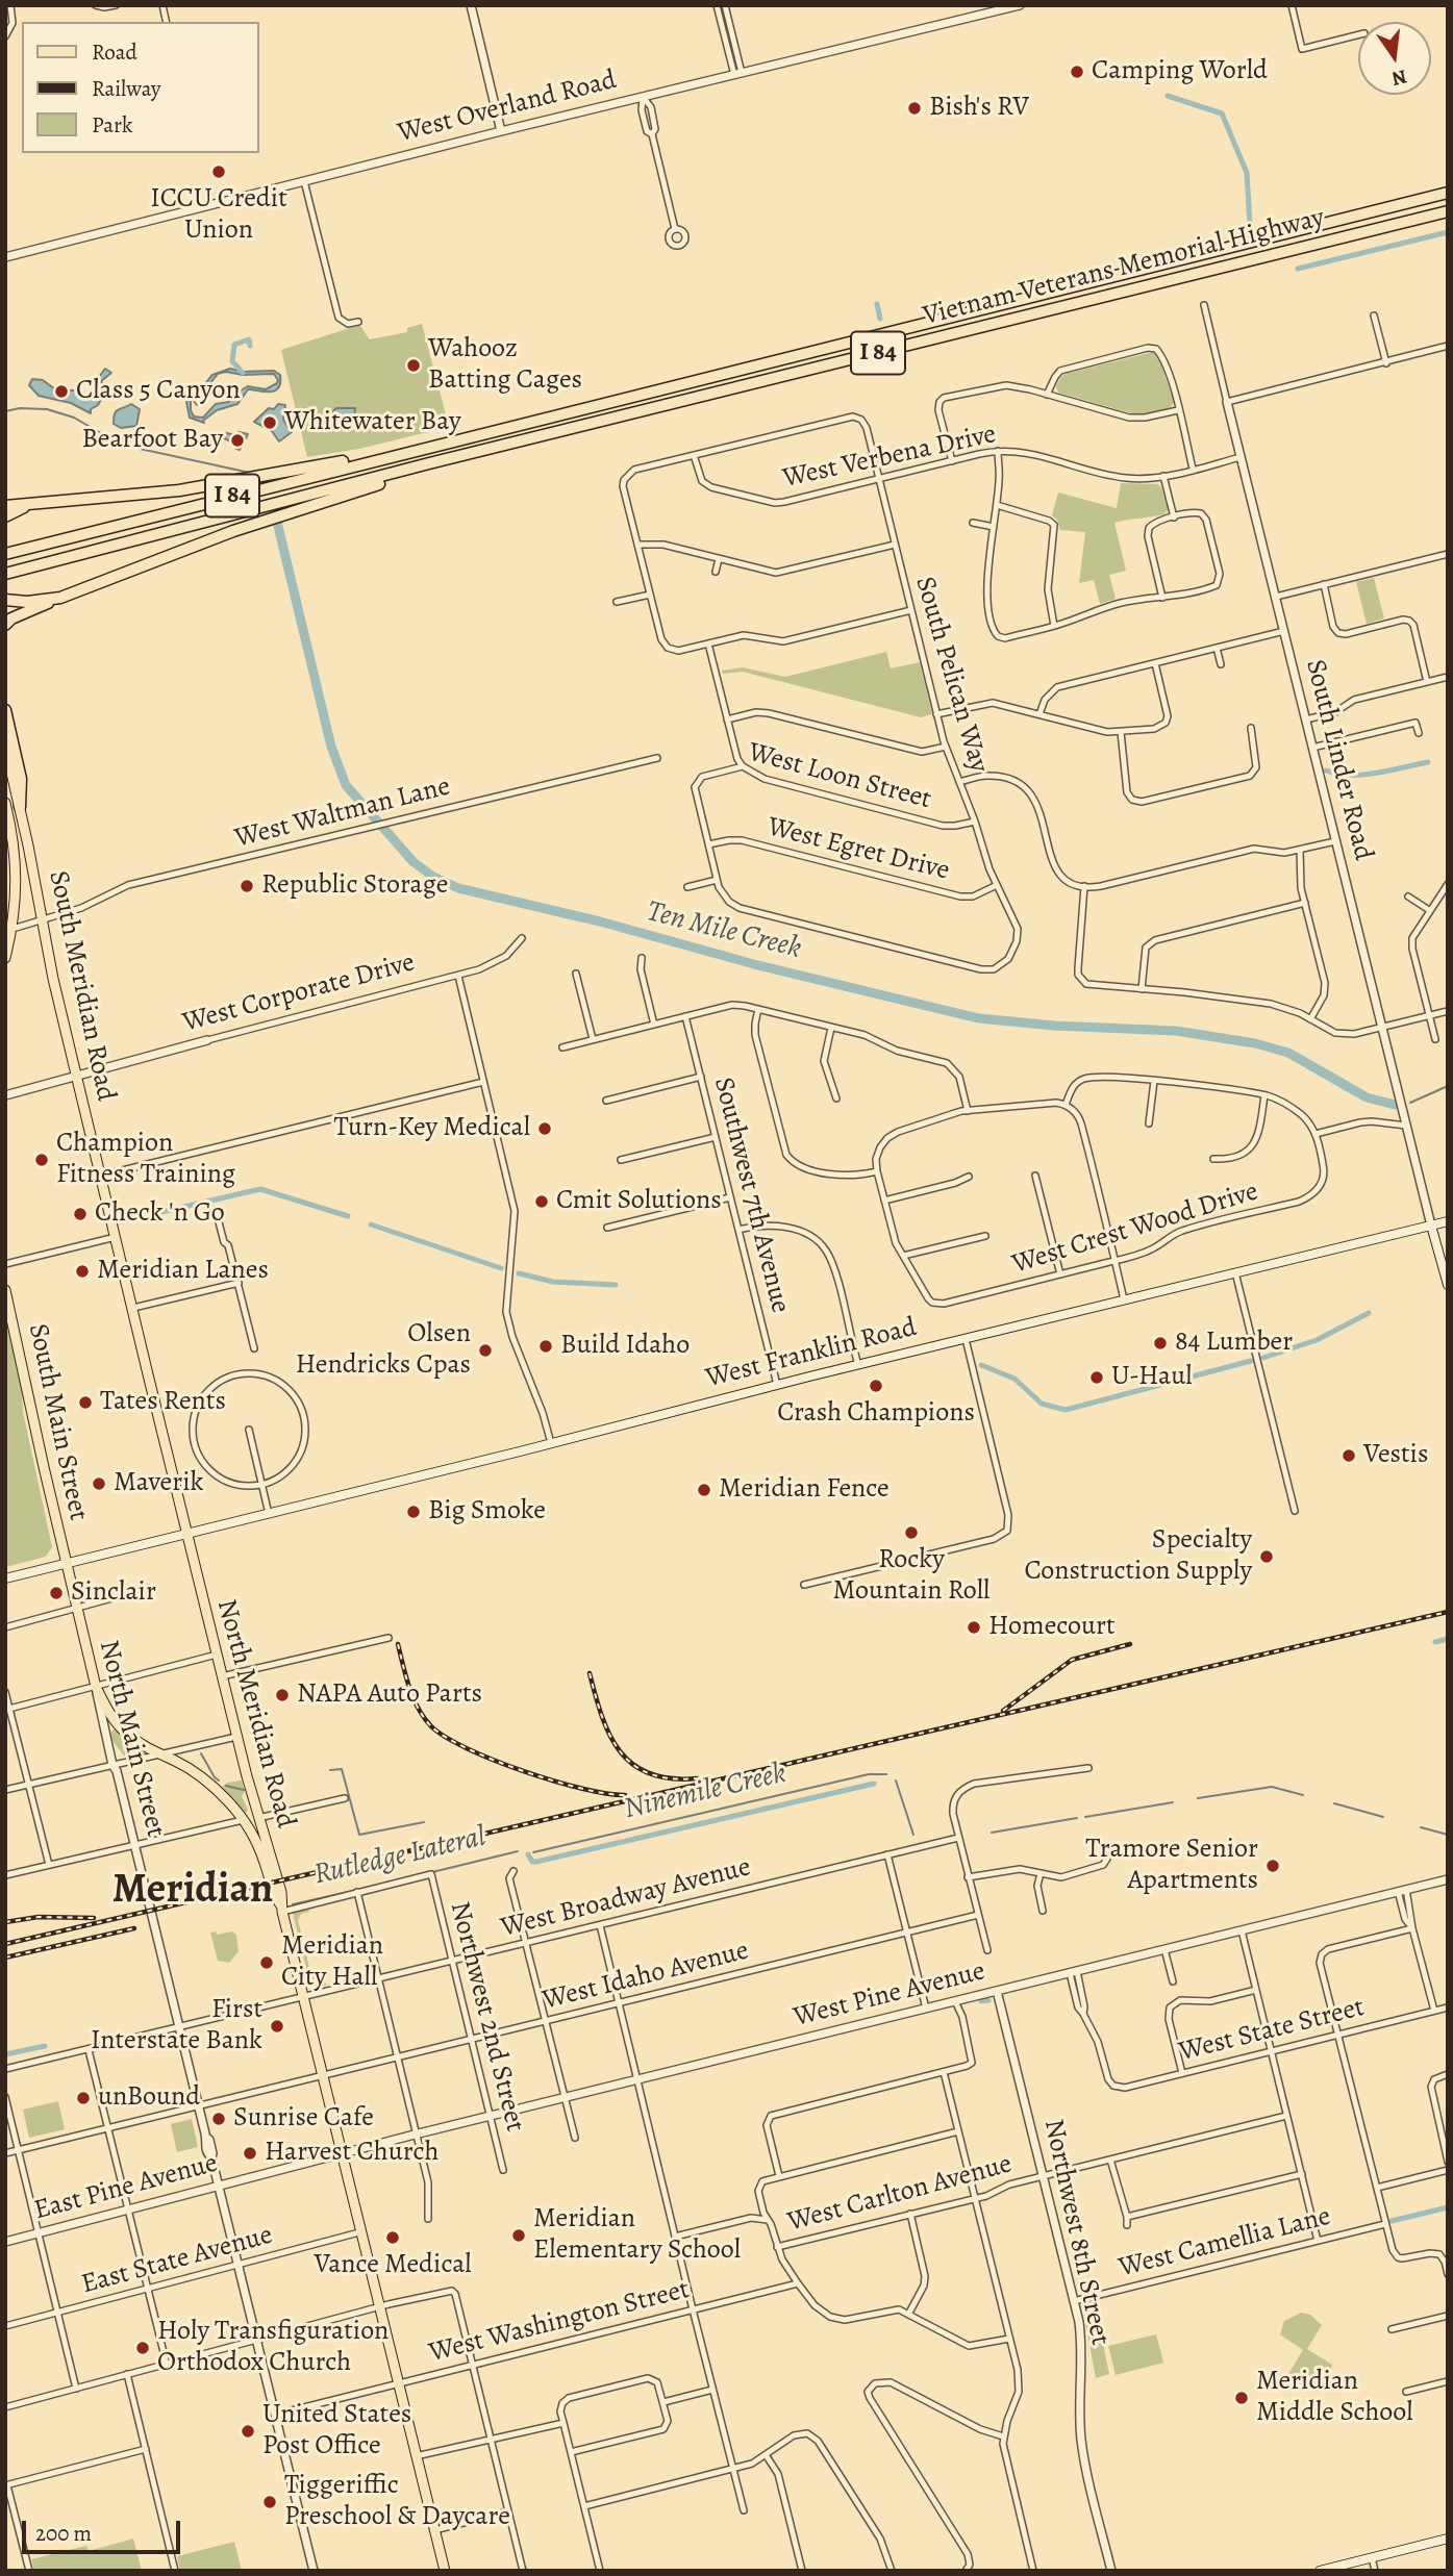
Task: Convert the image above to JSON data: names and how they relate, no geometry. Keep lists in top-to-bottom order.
{
  "streets": {
    "highway": ["Vietnam Veterans Memorial Highway", "I 84"],
    "main road": [
      "South Meridian Road",
      "West Franklin Road",
      "South Main Street",
      "North Meridian Road",
      "North Main Street"
    ],
    "street": [
      "West Overland Road",
      "West Verbena Drive",
      "South Pelican Way",
      "South Linder Road",
      "West Loon Street",
      "West Waltman Lane",
      "West Egret Drive",
      "West Corporate Drive",
      "Southwest 7th Avenue",
      "West Crest Wood Drive",
      "West Broadway Avenue",
      "West Idaho Avenue",
      "West Pine Avenue",
      "Northwest 2nd Street",
      "West State Street",
      "East Pine Avenue",
      "West Carlton Avenue",
      "Northwest 8th Street",
      "West Camellia Lane",
      "East State Avenue",
      "West Washington Street"
    ]
  },
  "crossings": [
    ["West Verbena Drive", "South Pelican Way"],
    ["West Verbena Drive", "South Linder Road"],
    ["South Pelican Way", "West Loon Street"],
    ["South Pelican Way", "West Egret Drive"],
    ["South Linder Road", "West Franklin Road"],
    ["West Loon Street", "West Egret Drive"],
    ["West Waltman Lane", "South Meridian Road"],
    ["South Meridian Road", "West Corporate Drive"],
    ["South Meridian Road", "West Franklin Road"],
    ["South Meridian Road", "North Meridian Road"],
    ["Southwest 7th Avenue", "West Franklin Road"],
    ["West Franklin Road", "South Main Street"],
    ["West Franklin Road", "North Meridian Road"],
    ["West Franklin Road", "North Main Street"],
    ["South Main Street", "North Main Street"],
    ["North Meridian Road", "North Main Street"],
    ["North Meridian Road", "West Broadway Avenue"],
    ["North Meridian Road", "West Idaho Avenue"],
    ["North Meridian Road", "West Pine Avenue"],
    ["North Meridian Road", "East Pine Avenue"],
    ["North Meridian Road", "East State Avenue"],
    ["North Meridian Road", "West Washington Street"],
    ["North Main Street", "West Broadway Avenue"],
    ["North Main Street", "West Idaho Avenue"],
    ["North Main Street", "East Pine Avenue"],
    ["North Main Street", "East State Avenue"],
    ["North Main Street", "West Washington Street"],
    ["West Broadway Avenue", "Northwest 2nd Street"],
    ["West Idaho Avenue", "Northwest 2nd Street"],
    ["West Pine Avenue", "Northwest 2nd Street"],
    ["West Pine Avenue", "West State Street"],
    ["West Pine Avenue", "East Pine Avenue"],
    ["West Pine Avenue", "Northwest 8th Street"],
    ["West Carlton Avenue", "Northwest 8th Street"],
    ["Northwest 8th Street", "West Camellia Lane"]
  ],
  "districts": ["Meridian"],
  "water": ["Ten Mile Creek", "Ninemile Creek", "Rutledge Lateral"],
  "places": [
    "Camping World",
    "Bish's RV",
    "ICCU Credit Union",
    "Wahooz Batting Cages",
    "Class 5 Canyon",
    "Whitewater Bay",
    "Bearfoot Bay",
    "Republic Storage",
    "Turn-Key Medical",
    "Champion Fitness Training",
    "Cmit Solutions",
    "Check 'n Go",
    "Meridian Lanes",
    "84 Lumber",
    "Build Idaho",
    "Olsen Hendricks Cpas",
    "U-Haul",
    "Crash Champions",
    "Tates Rents",
    "Vestis",
    "Maverik",
    "Meridian Fence",
    "Big Smoke",
    "Rocky Mountain Roll",
    "Specialty Construction Supply",
    "Sinclair",
    "Homecourt",
    "NAPA Auto Parts",
    "Tramore Senior Apartments",
    "Meridian City Hall",
    "First Interstate Bank",
    "unBound",
    "Sunrise Cafe",
    "Harvest Church",
    "Meridian Elementary School",
    "Vance Medical",
    "Holy Transfiguration Orthodox Church",
    "Meridian Middle School",
    "United States Post Office",
    "Tiggeriffic Preschool & Daycare"
  ],
  "legend": ["Road", "Railway", "Park"],
  "scale_bar": "200 m",
  "north": "bottom"
}
